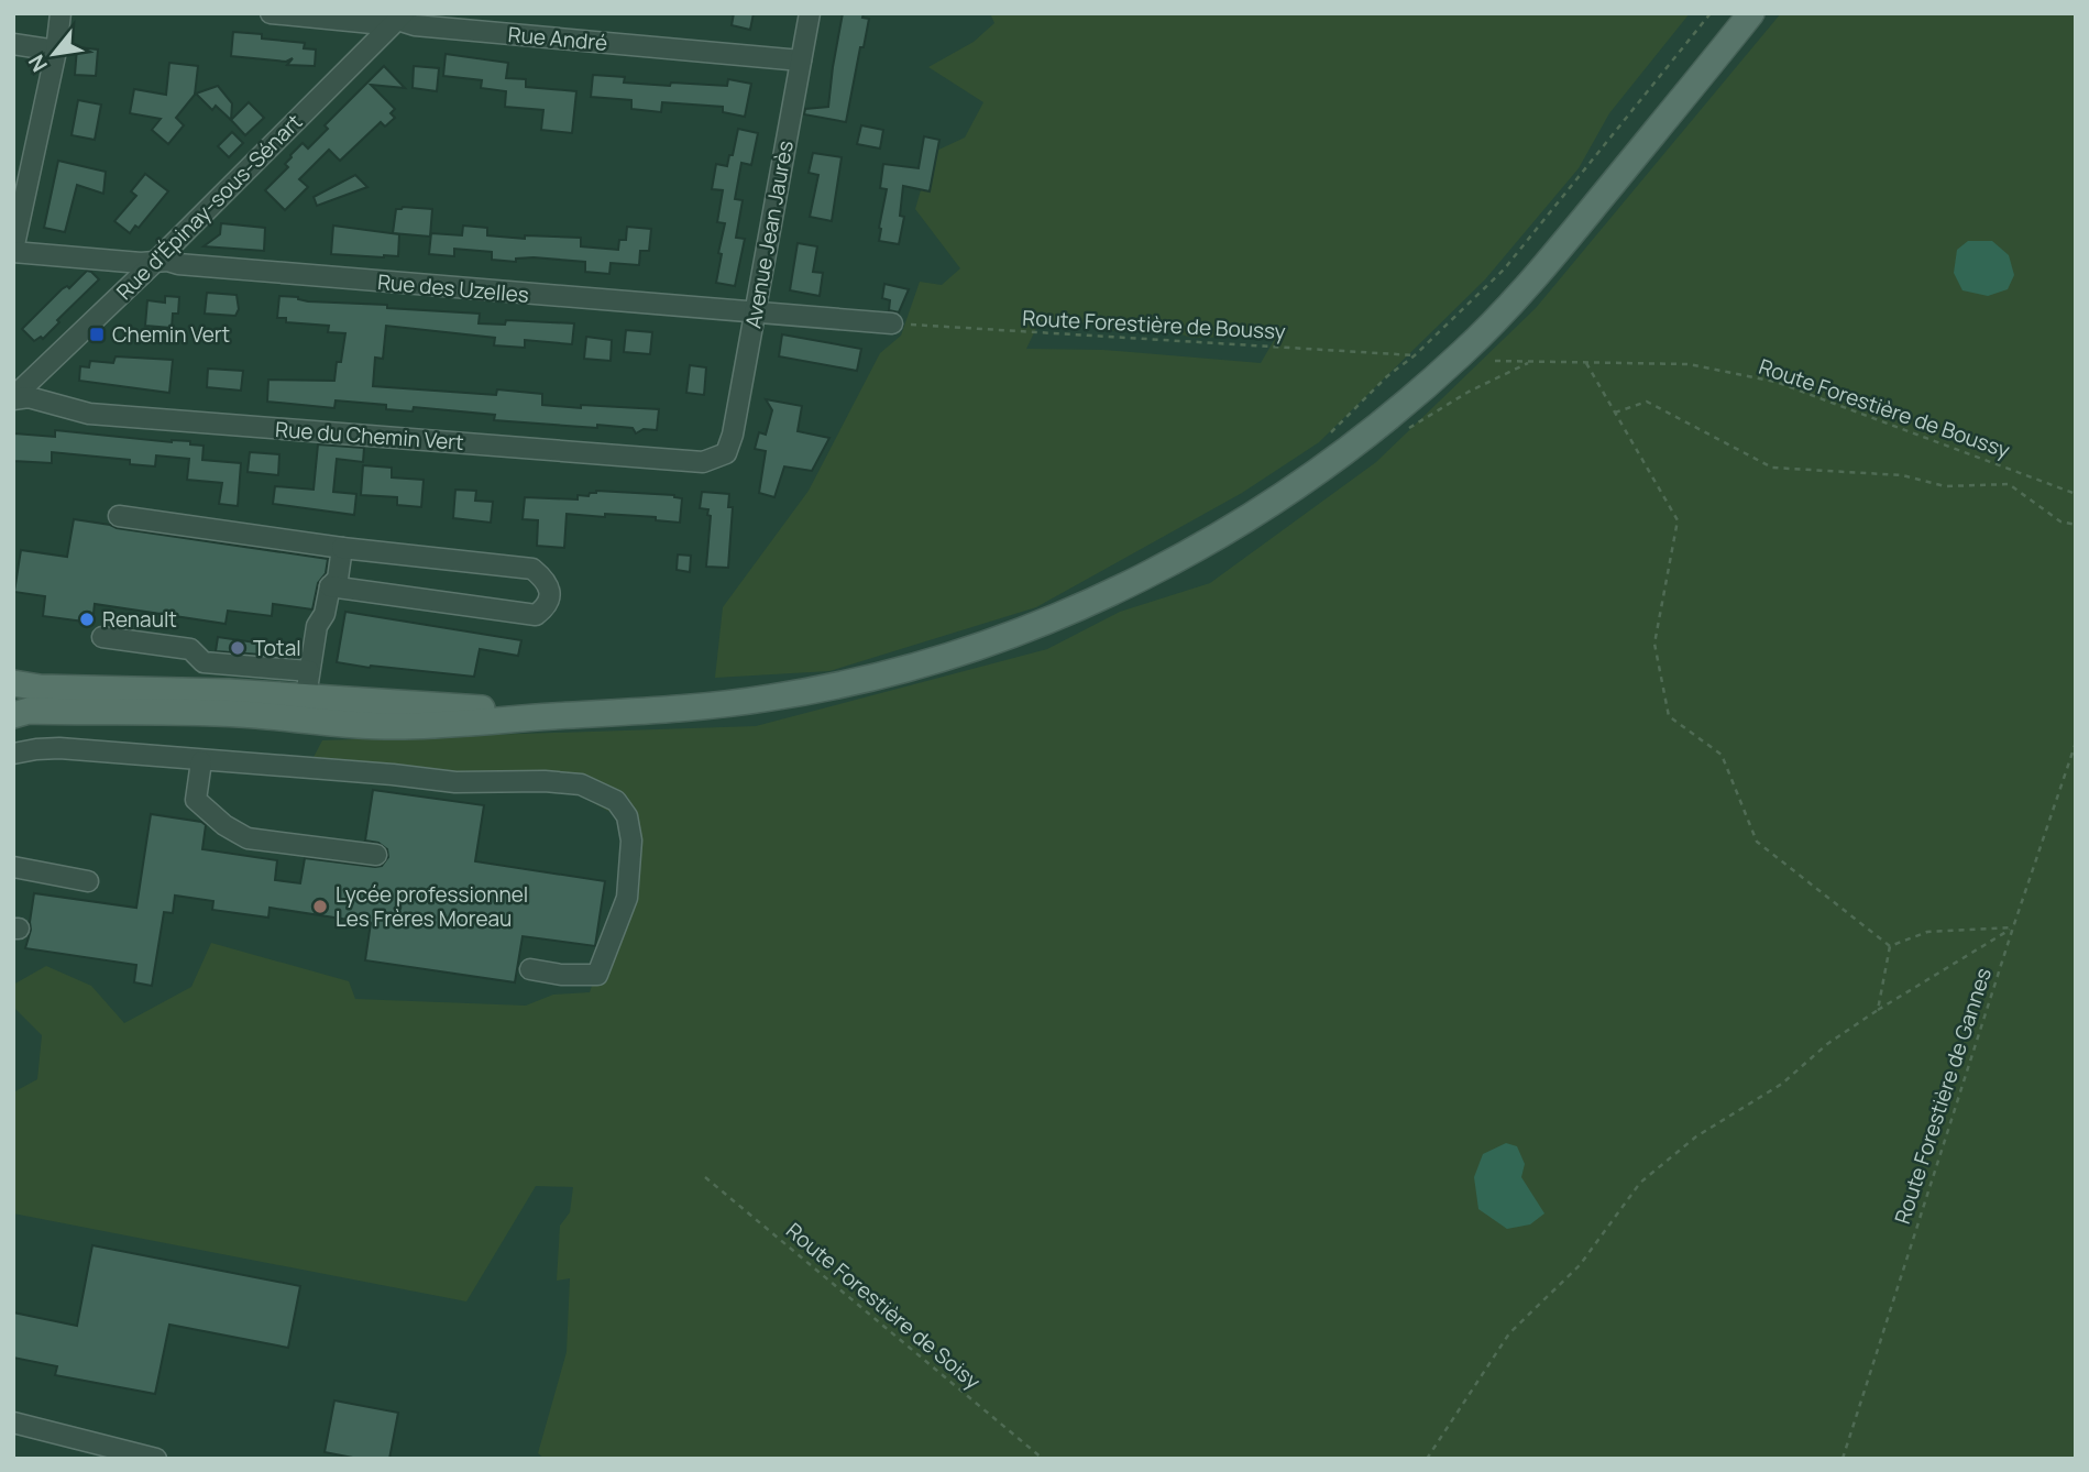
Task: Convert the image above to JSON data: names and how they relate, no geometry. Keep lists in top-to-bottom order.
{
  "streets": {
    "street": [
      "Rue André",
      "Rue d'Épinay-sous-Sénart",
      "Avenue Jean Jaurès",
      "Rue des Uzelles",
      "Rue du Chemin Vert"
    ],
    "path": ["Route Forestière de Boussy", "Route Forestière de Gannes", "Route Forestière de Soisy"]
  },
  "crossings": [
    ["Rue André", "Rue d'Épinay-sous-Sénart"],
    ["Rue André", "Avenue Jean Jaurès"],
    ["Rue d'Épinay-sous-Sénart", "Rue des Uzelles"],
    ["Rue d'Épinay-sous-Sénart", "Rue du Chemin Vert"],
    ["Avenue Jean Jaurès", "Rue des Uzelles"],
    ["Avenue Jean Jaurès", "Rue du Chemin Vert"],
    ["Rue des Uzelles", "Route Forestière de Boussy"]
  ],
  "places": {
    "transit": ["Chemin Vert"],
    "other": ["Renault", "Total", "Lycée professionnel Les Frères Moreau"]
  },
  "north": "bottom left"
}
